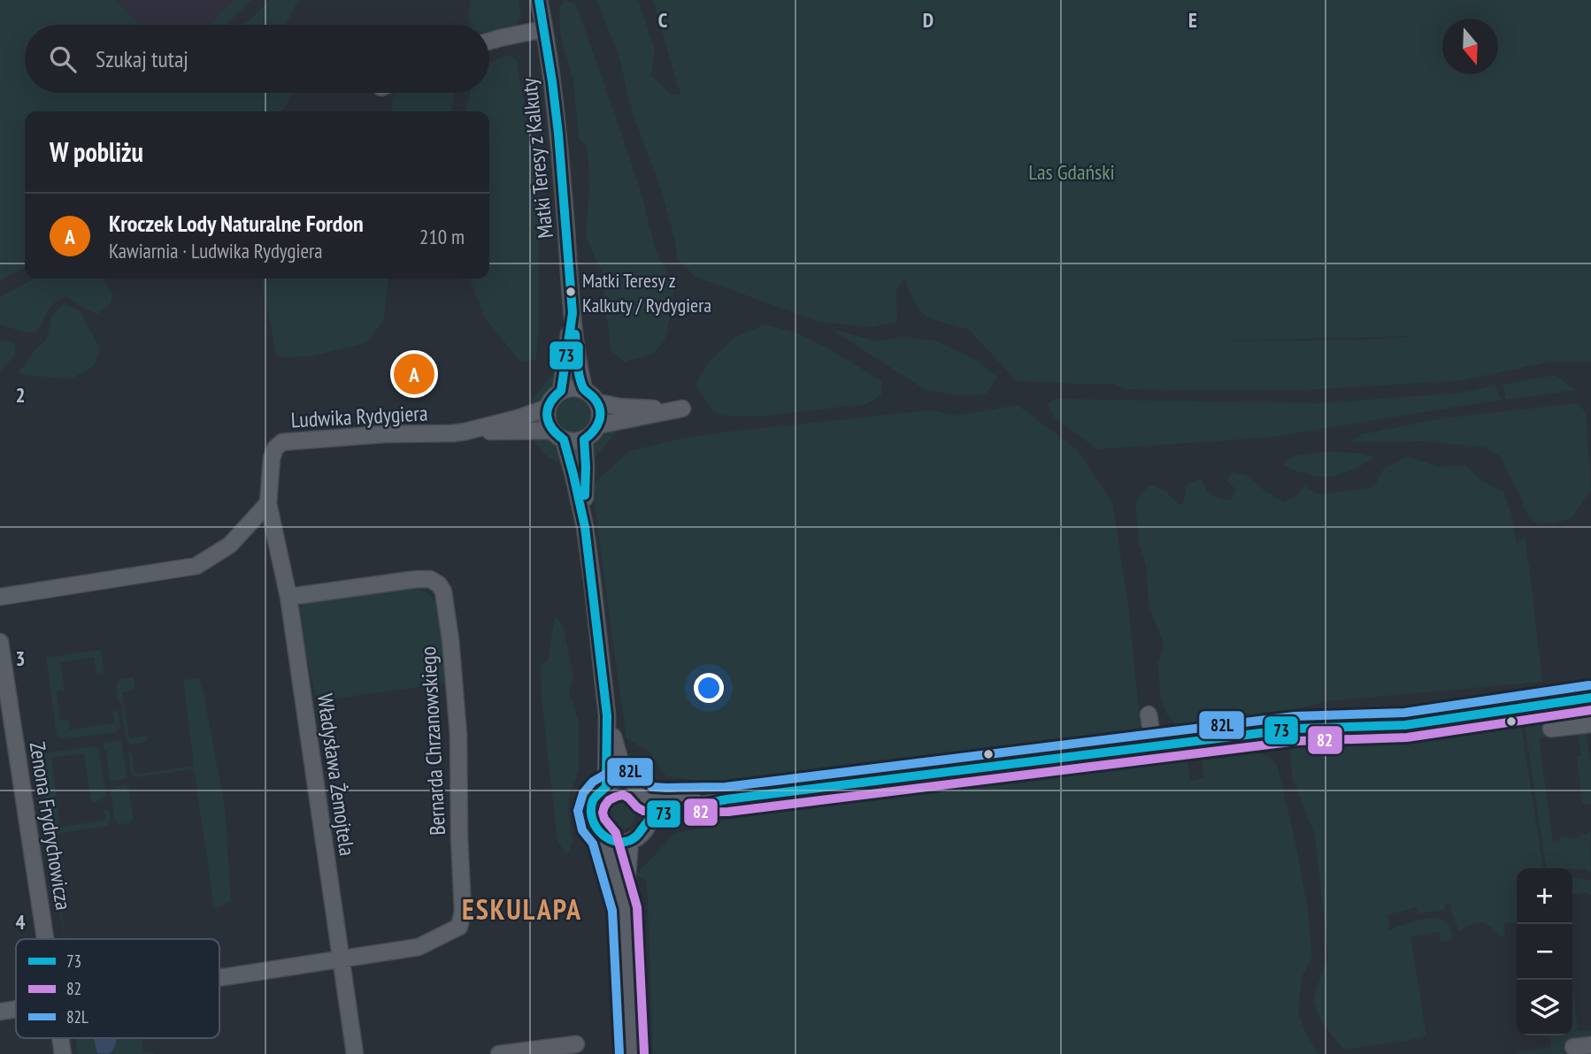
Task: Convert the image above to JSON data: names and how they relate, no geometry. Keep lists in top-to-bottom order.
{
  "streets": {
    "street": [
      "Matki Teresy z Kalkuty",
      "Ludwika Rydygiera",
      "Bernarda Chrzanowskiego",
      "Władysława Żemojtela",
      "Zenona Frydrychowicza"
    ]
  },
  "crossings": [
    ["Matki Teresy z Kalkuty", "Ludwika Rydygiera"],
    ["Ludwika Rydygiera", "Władysława Żemojtela"],
    ["Bernarda Chrzanowskiego", "Władysława Żemojtela"]
  ],
  "districts": ["ESKULAPA"],
  "parks": ["Las Gdański"],
  "places": ["Matki Teresy z Kalkuty / Rydygiera"],
  "lines": ["transit line 73", "transit line 82L", "transit line 82"],
  "legend": ["73", "82", "82L"],
  "north": "bottom",
  "page": {
    "search": "Szukaj tutaj",
    "heading": "W pobliżu",
    "list": [
      {
        "mark": "A",
        "name": "Kroczek Lody Naturalne Fordon",
        "note": "Kawiarnia · Ludwika Rydygiera",
        "value": "210 m"
      }
    ],
    "pins": "A",
    "map_buttons": ["+", "−"]
  },
  "grid": {
    "columns": ["C", "D", "E"],
    "rows": ["2", "3", "4"]
  }
}
